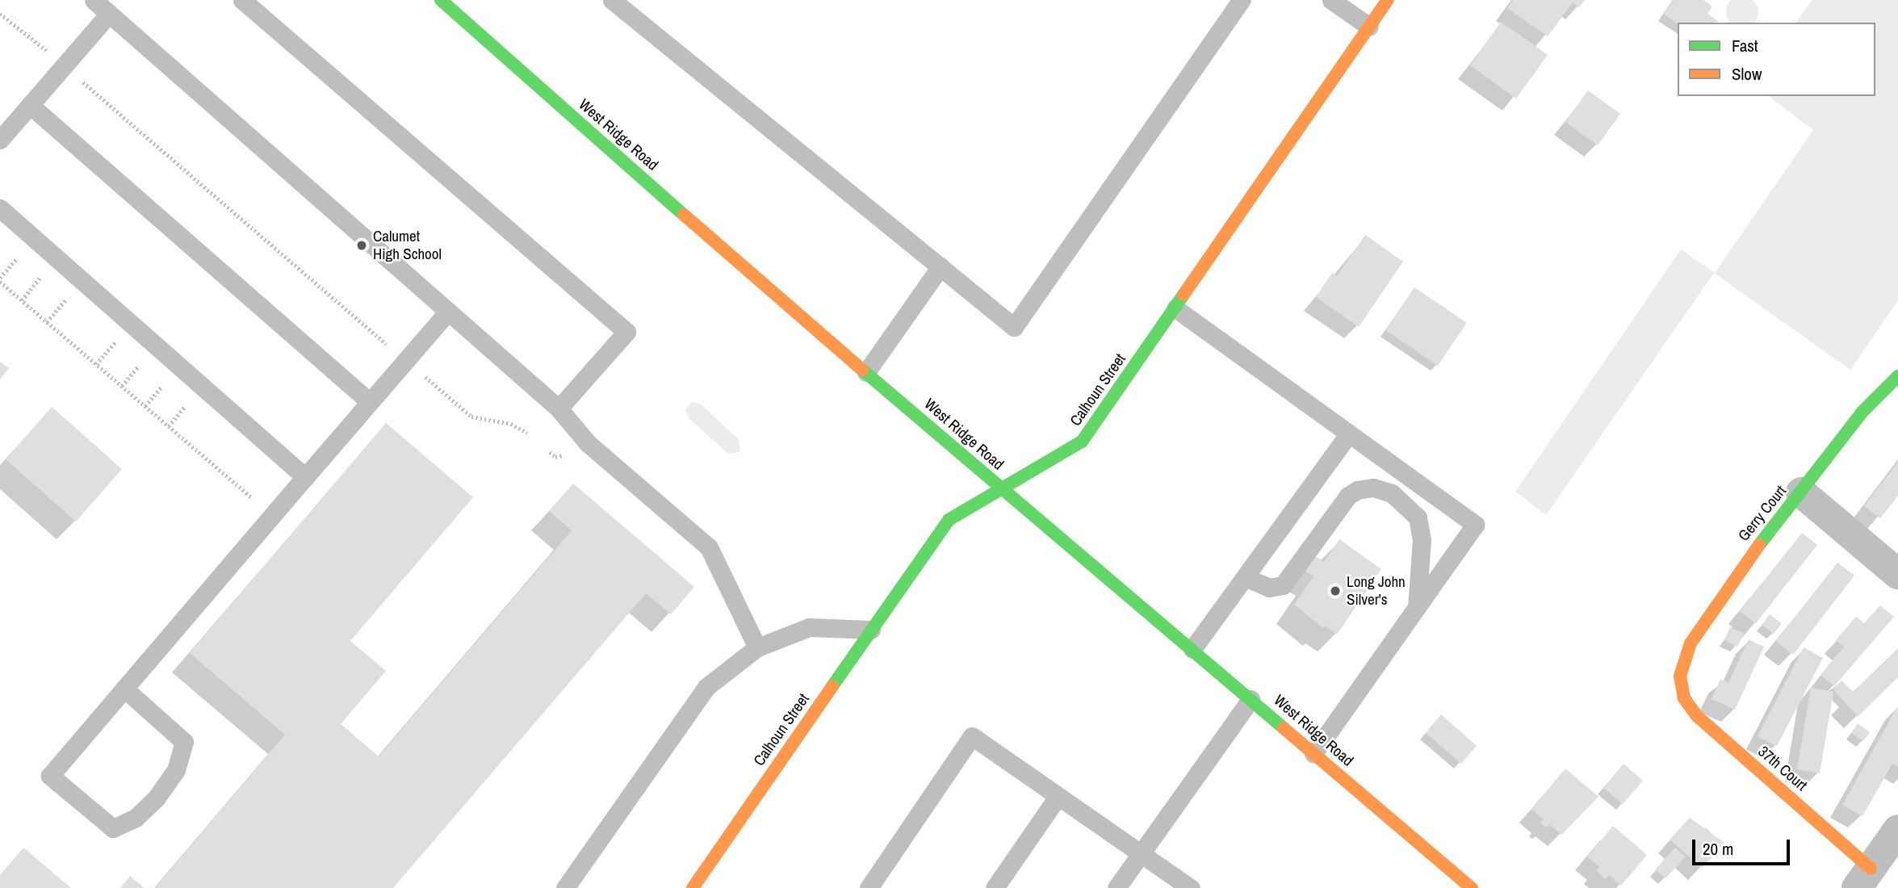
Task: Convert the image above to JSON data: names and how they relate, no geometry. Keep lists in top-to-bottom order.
{
  "streets": {
    "street": [
      "West Ridge Road",
      "Calhoun Street",
      "Gerry Court",
      "37th Court"
    ]
  },
  "crossings": [
    ["West Ridge Road", "Calhoun Street"],
    ["Gerry Court", "37th Court"]
  ],
  "places": ["Calumet High School", "Long John Silver's"],
  "legend": ["Fast", "Slow"],
  "scale_bar": "20 m"
}
